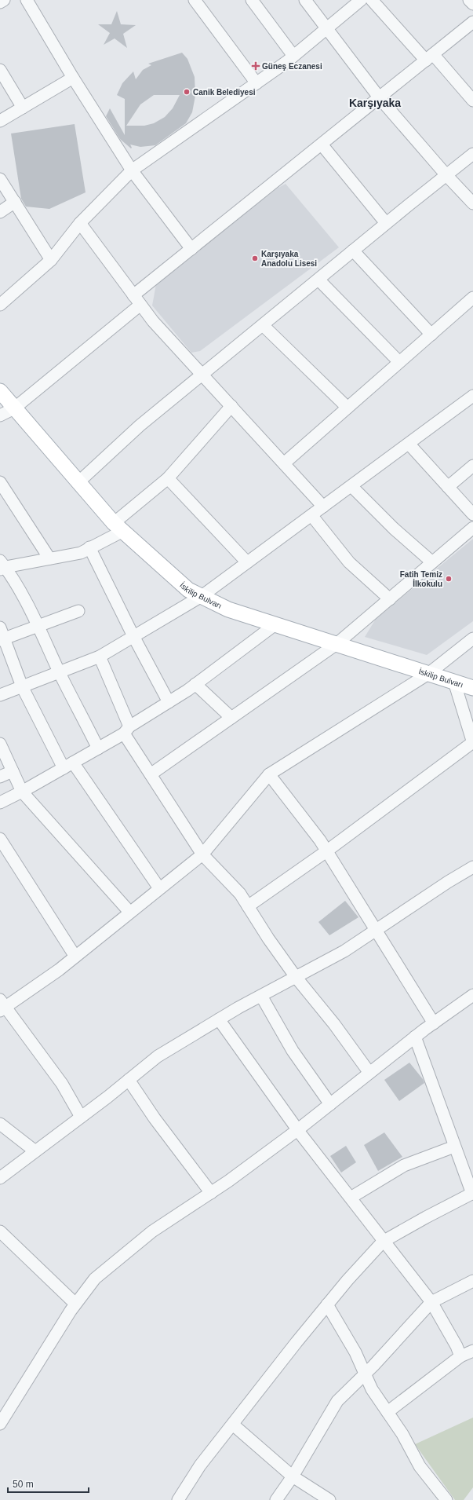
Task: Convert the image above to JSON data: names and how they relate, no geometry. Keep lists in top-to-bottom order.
{
  "streets": {
    "main road": ["İskilip Bulvarı"]
  },
  "districts": ["Karşıyaka"],
  "places": {
    "health": ["Güneş Eczanesi"],
    "other": ["Canik Belediyesi", "Karşıyaka Anadolu Lisesi", "Fatih Temiz İlkokulu"]
  },
  "scale_bar": "50 m"
}
